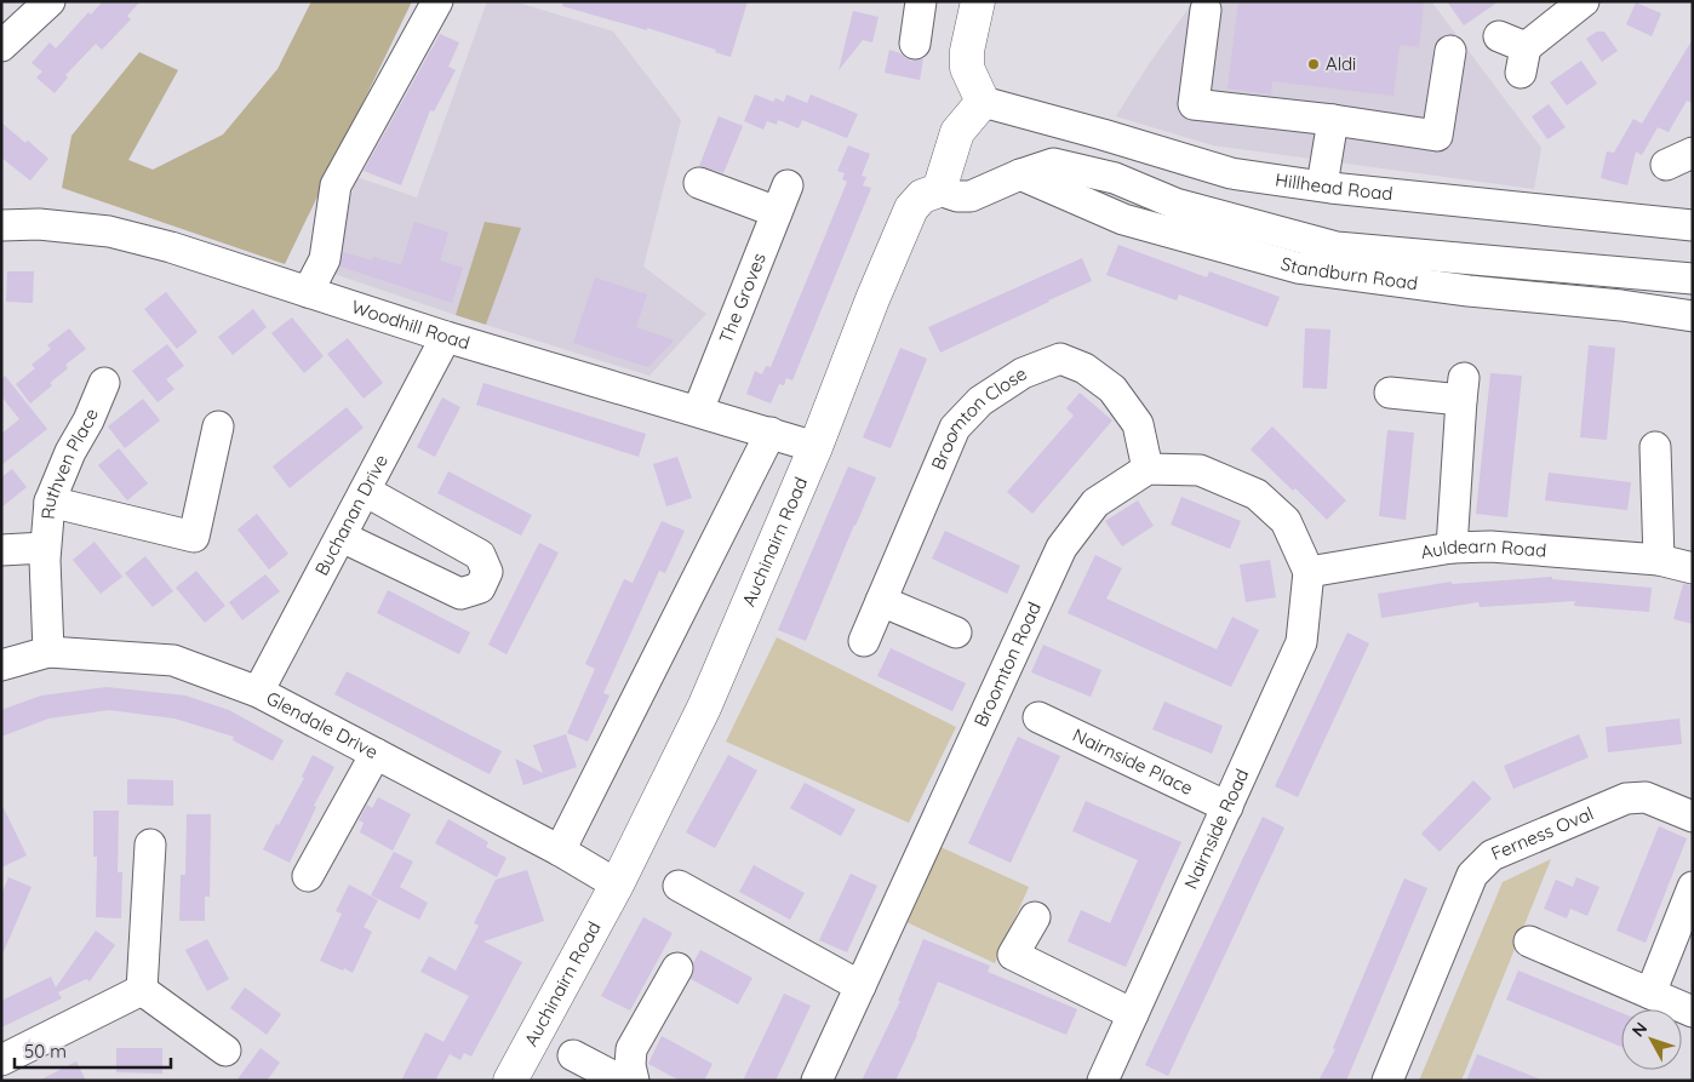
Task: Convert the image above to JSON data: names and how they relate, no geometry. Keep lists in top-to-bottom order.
{
  "streets": {
    "main road": ["Auchinairn Road"],
    "street": [
      "Hillhead Road",
      "Standburn Road",
      "The Groves",
      "Woodhill Road",
      "Broomton Close",
      "Ruthven Place",
      "Buchanan Drive",
      "Auldearn Road",
      "Broomton Road",
      "Glendale Drive",
      "Nairnside Place",
      "Nairnside Road",
      "Ferness Oval"
    ]
  },
  "crossings": [
    ["Standburn Road", "Auchinairn Road"],
    ["The Groves", "Woodhill Road"],
    ["Woodhill Road", "Buchanan Drive"],
    ["Woodhill Road", "Auchinairn Road"],
    ["Broomton Close", "Broomton Road"],
    ["Ruthven Place", "Glendale Drive"],
    ["Buchanan Drive", "Glendale Drive"],
    ["Auchinairn Road", "Glendale Drive"],
    ["Auldearn Road", "Nairnside Road"],
    ["Nairnside Place", "Nairnside Road"]
  ],
  "places": ["Aldi"],
  "scale_bar": "50 m",
  "north": "top left"
}
